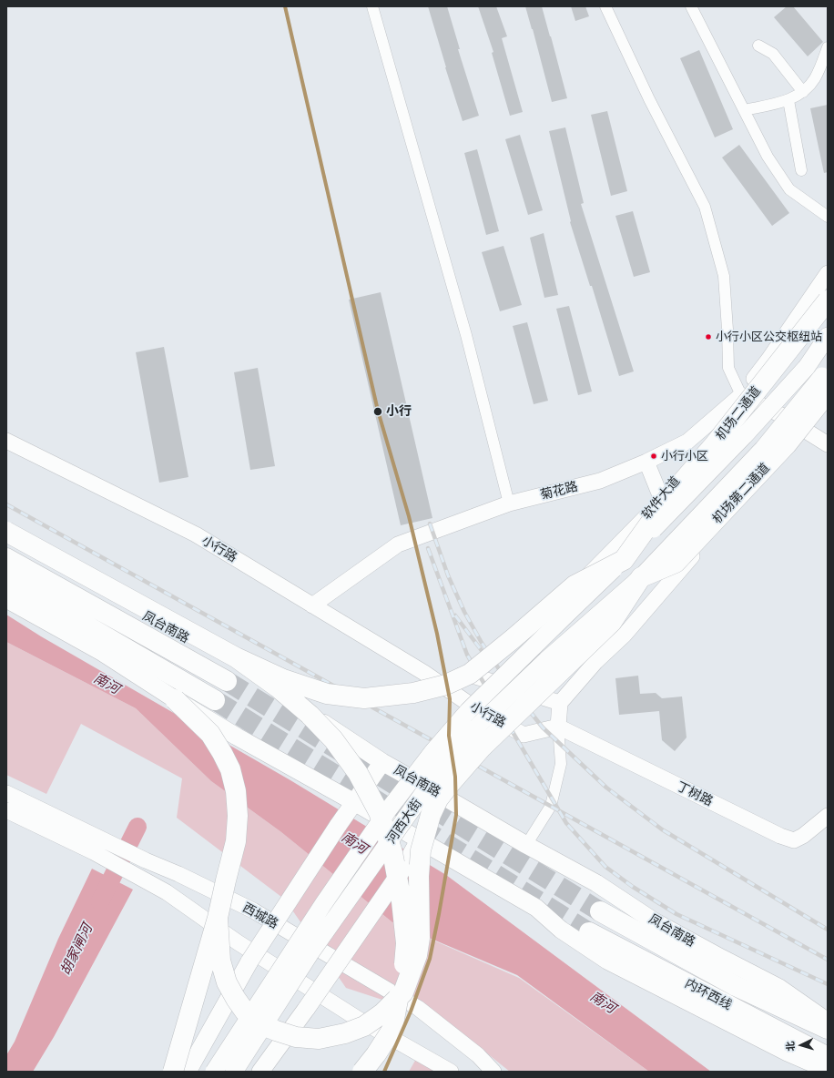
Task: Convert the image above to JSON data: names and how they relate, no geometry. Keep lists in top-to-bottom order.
{
  "streets": {
    "highway": [
      "机场二通道",
      "机场第二通道",
      "凤台南路",
      "内环西线"
    ],
    "main road": ["软件大道", "河西大街"],
    "street": [
      "菊花路",
      "小行路",
      "丁树路",
      "西城路"
    ]
  },
  "crossings": [
    ["机场二通道", "软件大道"],
    ["菊花路", "软件大道"],
    ["菊花路", "小行路"],
    ["机场第二通道", "河西大街"],
    ["软件大道", "小行路"],
    ["软件大道", "河西大街"],
    ["小行路", "丁树路"]
  ],
  "water": ["南河", "胡家闸河"],
  "places": ["小行小区公交枢纽站", "小行", "小行小区"],
  "north": "left"
}
